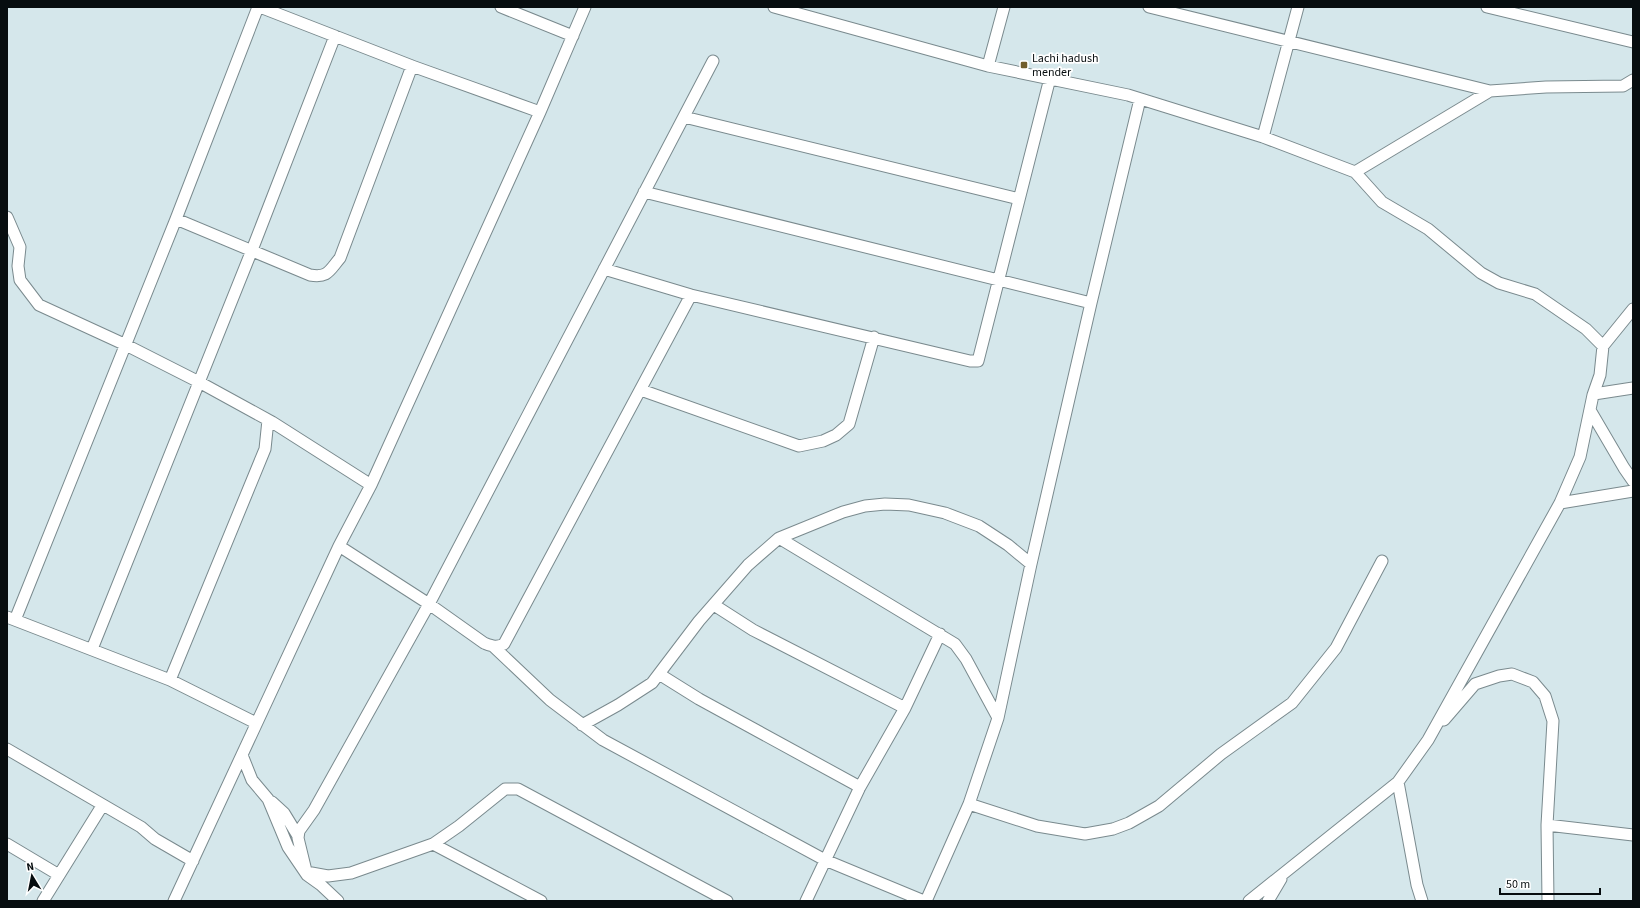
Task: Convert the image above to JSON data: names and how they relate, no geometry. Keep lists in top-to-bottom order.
{
  "places": {
    "transit": ["Lachi hadush mender"]
  },
  "scale_bar": "50 m",
  "north": "top"
}
